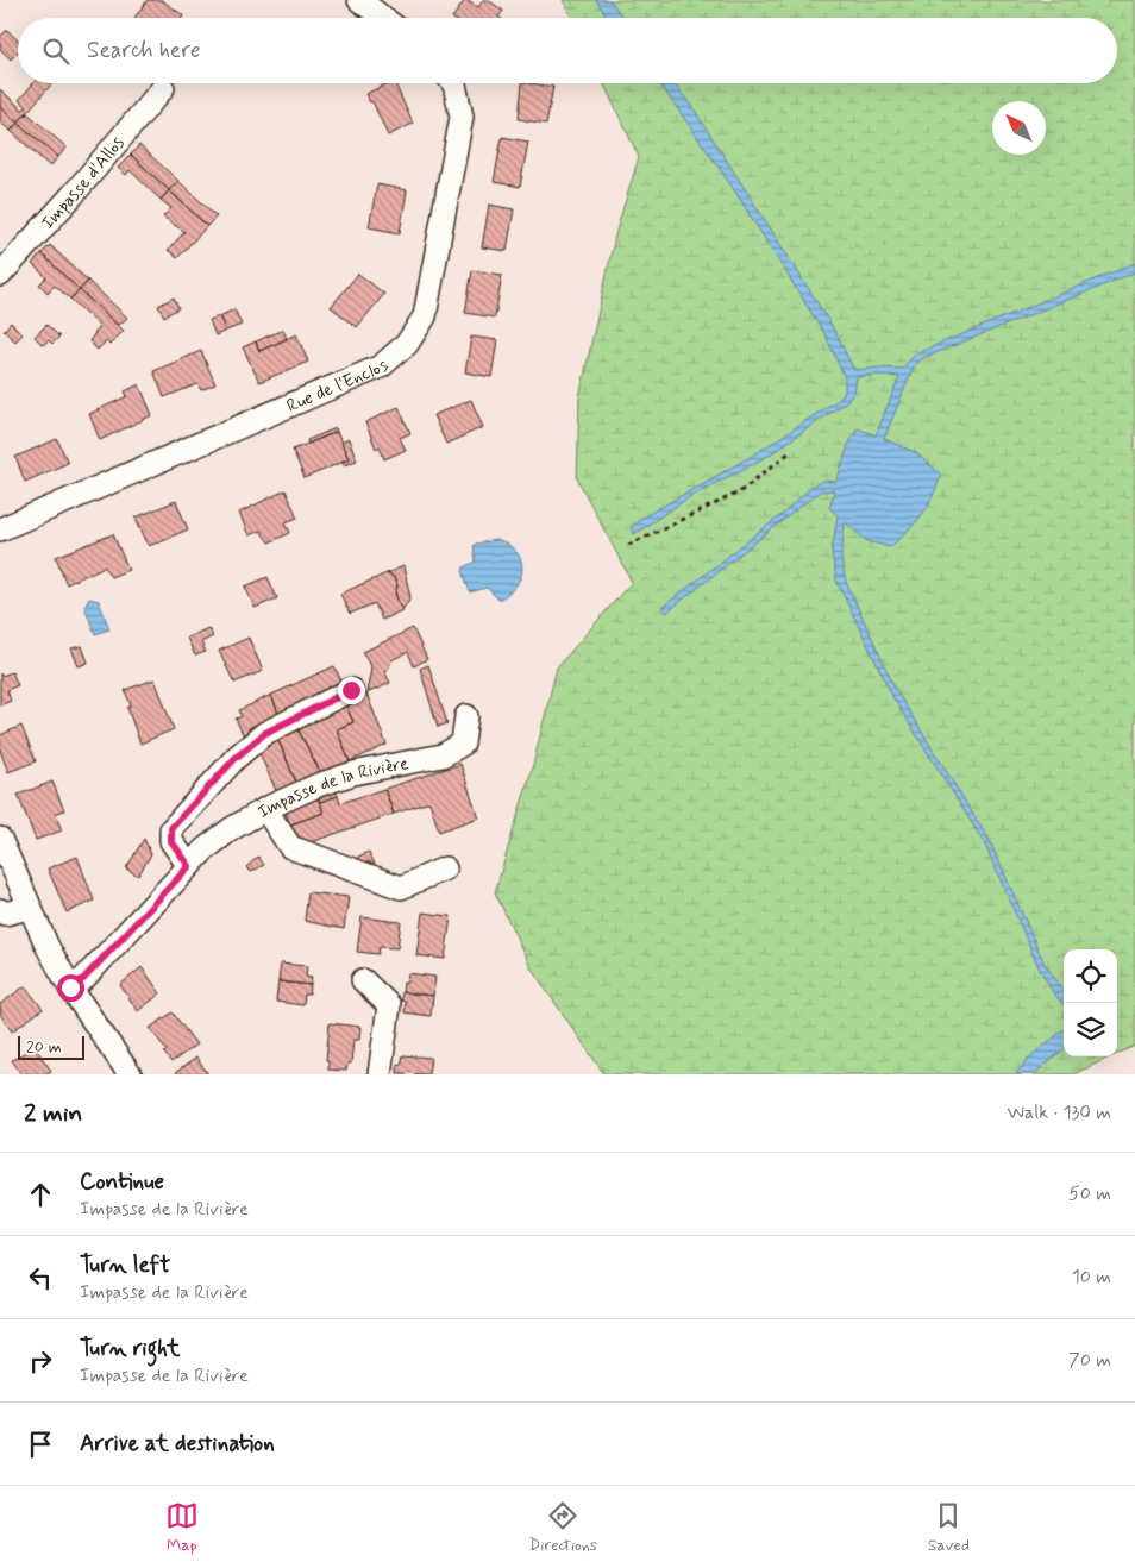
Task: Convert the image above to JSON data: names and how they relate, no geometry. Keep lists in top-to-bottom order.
{
  "streets": {
    "street": ["Impasse d'Allos", "Rue de l'Enclos", "Impasse de la Rivière"]
  },
  "scale_bar": "20 m",
  "north": "top left",
  "page": {
    "search": "Search here",
    "scale": "20 m",
    "heading": ["2 min", "Walk · 130 m"],
    "list": [
      ["Continue", "Impasse de la Rivière", "50 m"],
      ["Turn left", "Impasse de la Rivière", "10 m"],
      ["Turn right", "Impasse de la Rivière", "70 m"],
      "Arrive at destination"
    ],
    "nav": ["Map", "Directions", "Saved"]
  }
}
